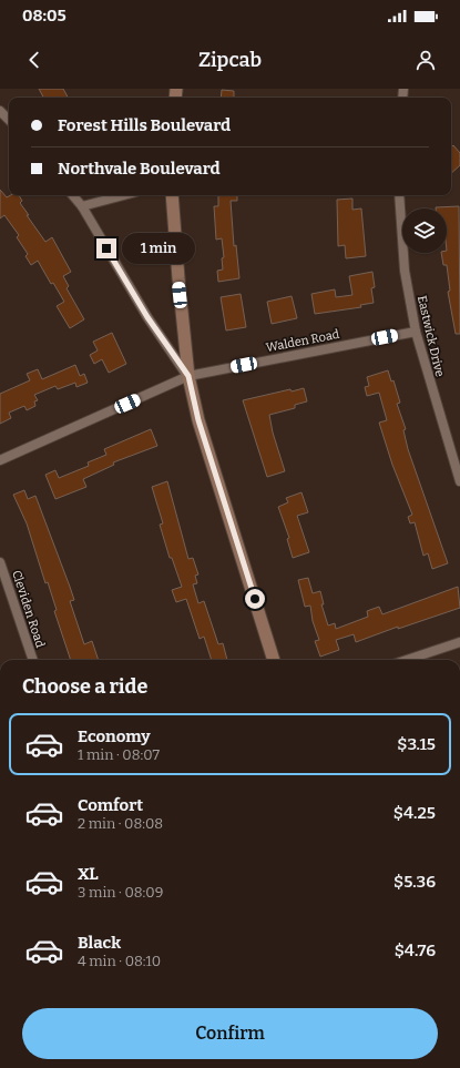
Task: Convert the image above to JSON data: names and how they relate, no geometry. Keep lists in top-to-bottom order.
{
  "streets": {
    "street": ["Eastwick Drive", "Walden Road", "Cleviden Road"]
  },
  "crossings": [
    ["Eastwick Drive", "Walden Road"]
  ],
  "page": {
    "status": "08:05",
    "header": "Zipcab",
    "banner": ["Forest Hills Boulevard", "Northvale Boulevard"],
    "bubble": "1 min",
    "heading": "Choose a ride",
    "list": [
      {
        "name": "Economy",
        "note": "1 min · 08:07",
        "value": "$3.15"
      },
      {
        "name": "Comfort",
        "note": "2 min · 08:08",
        "value": "$4.25"
      },
      {
        "name": "XL",
        "note": "3 min · 08:09",
        "value": "$5.36"
      },
      {
        "name": "Black",
        "note": "4 min · 08:10",
        "value": "$4.76"
      }
    ],
    "buttons": "Confirm"
  }
}
